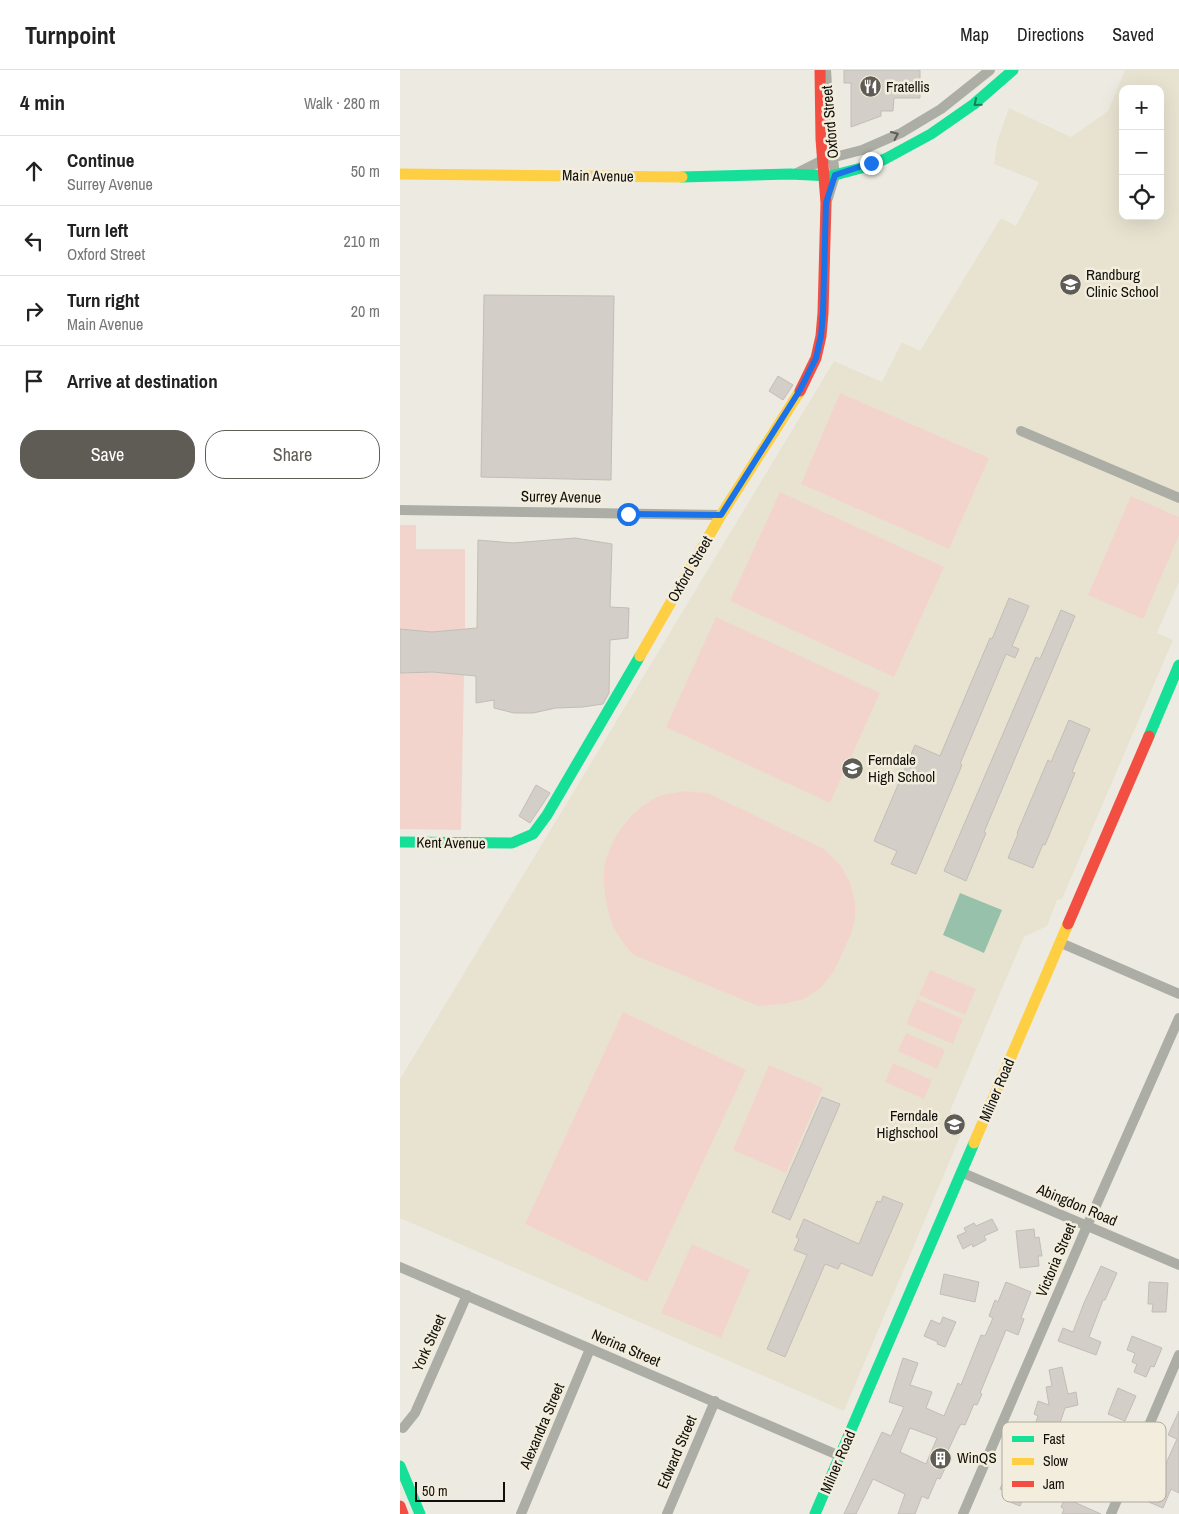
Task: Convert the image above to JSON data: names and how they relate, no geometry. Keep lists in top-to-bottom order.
{
  "streets": {
    "street": [
      "Oxford Street",
      "Main Avenue",
      "Surrey Avenue",
      "Kent Avenue",
      "Milner Road",
      "Abingdon Road",
      "Victoria Street",
      "York Street",
      "Nerina Street",
      "Alexandra Street",
      "Edward Street"
    ]
  },
  "crossings": [
    ["Oxford Street", "Main Avenue"],
    ["Oxford Street", "Surrey Avenue"],
    ["Oxford Street", "Kent Avenue"],
    ["Milner Road", "Abingdon Road"],
    ["Milner Road", "Nerina Street"],
    ["Abingdon Road", "Victoria Street"],
    ["York Street", "Nerina Street"],
    ["Nerina Street", "Alexandra Street"],
    ["Nerina Street", "Edward Street"]
  ],
  "places": {
    "restaurant": ["Fratellis"],
    "school or university": ["Randburg Clinic School", "Ferndale High School", "Ferndale Highschool"],
    "building": ["WinQS"]
  },
  "legend": ["Fast", "Slow", "Jam"],
  "scale_bar": "50 m",
  "page": {
    "header": "Turnpoint",
    "nav": ["Map", "Directions", "Saved"],
    "heading": ["4 min", "Walk · 280 m"],
    "map_buttons": ["+", "−"],
    "list": [
      ["Continue", "Surrey Avenue", "50 m"],
      ["Turn left", "Oxford Street", "210 m"],
      ["Turn right", "Main Avenue", "20 m"],
      "Arrive at destination"
    ],
    "buttons": ["Save", "Share"],
    "scale": "50 m"
  }
}
